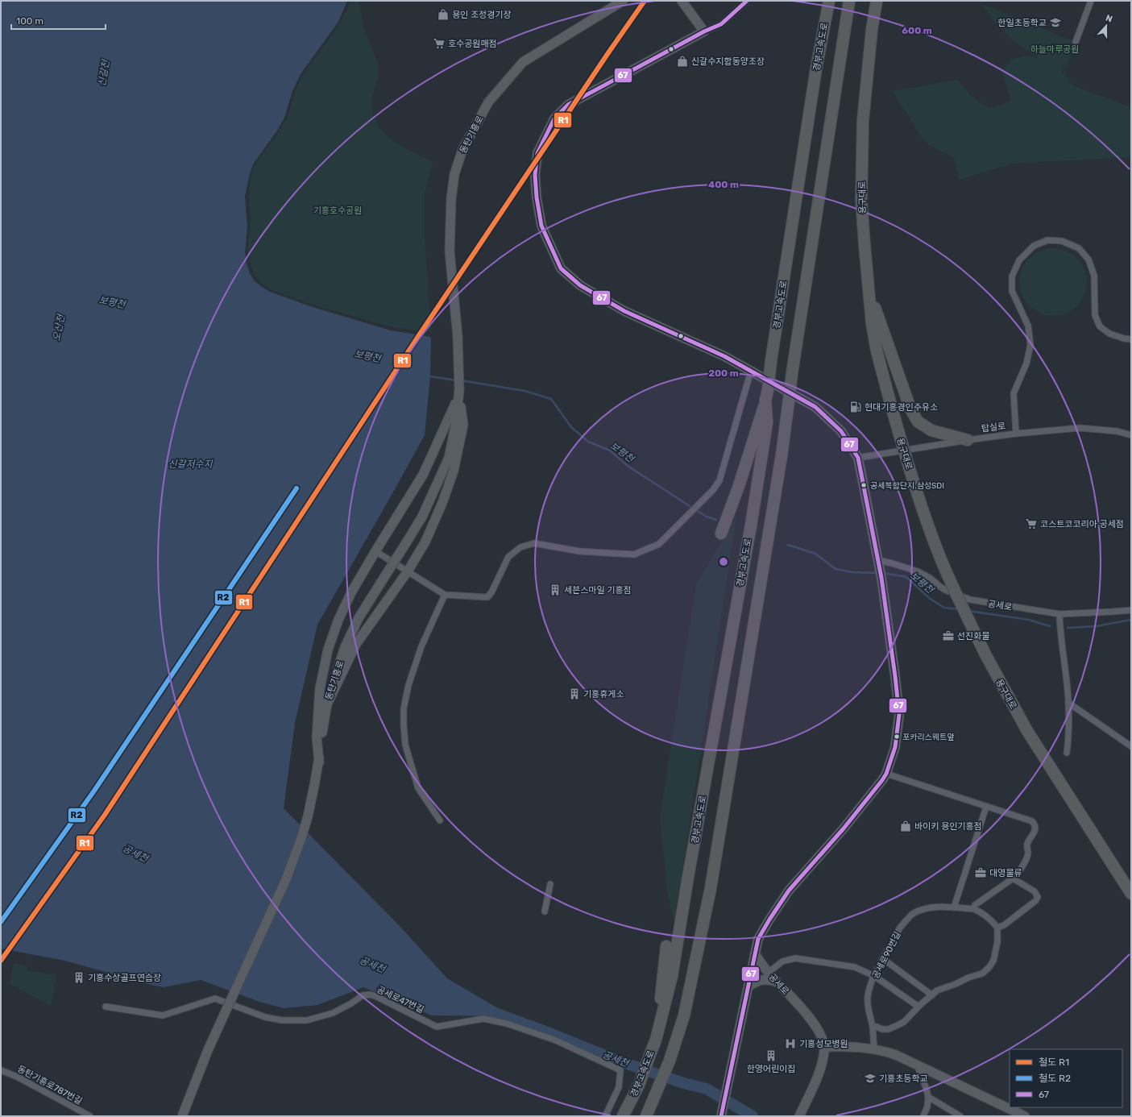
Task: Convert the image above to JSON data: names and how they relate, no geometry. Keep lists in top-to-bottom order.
{
  "streets": {
    "highway": ["경부고속도로", "용구대로"],
    "main road": ["동탄기흥로", "공세로"],
    "street": [
      "탑실로",
      "공세로90번길",
      "공세로47번길",
      "동탄기흥로787번길"
    ]
  },
  "water": [
    "신갈천",
    "보평천",
    "오산천",
    "신갈저수지",
    "공세천"
  ],
  "parks": ["하늘마루공원", "기흥호수공원"],
  "places": {
    "shop": ["용인 조정경기장", "신갈수지합동양조장", "바이키 용인기흥점"],
    "school or university": ["한일초등학교", "기흥초등학교"],
    "supermarket": ["호수공원매점", "코스트코코리아 공세점"],
    "fuel station": ["현대기흥경인주유소"],
    "other": ["공세복합단지.삼성SDI", "포카리스웨트앞"],
    "building": [
      "세븐스마일 기흥점",
      "기흥휴게소",
      "기흥수상골프연습장",
      "한영어린이집"
    ],
    "office": ["선진화물", "대영물류"],
    "hospital": ["기흥성모병원"]
  },
  "lines": ["rail line R1", "transit line 67", "rail line R2"],
  "legend": ["철도 R1", "철도 R2", "67"],
  "scale_bar": "100 m",
  "north": "top",
  "rings": ["600 m", "400 m", "200 m"]
}
